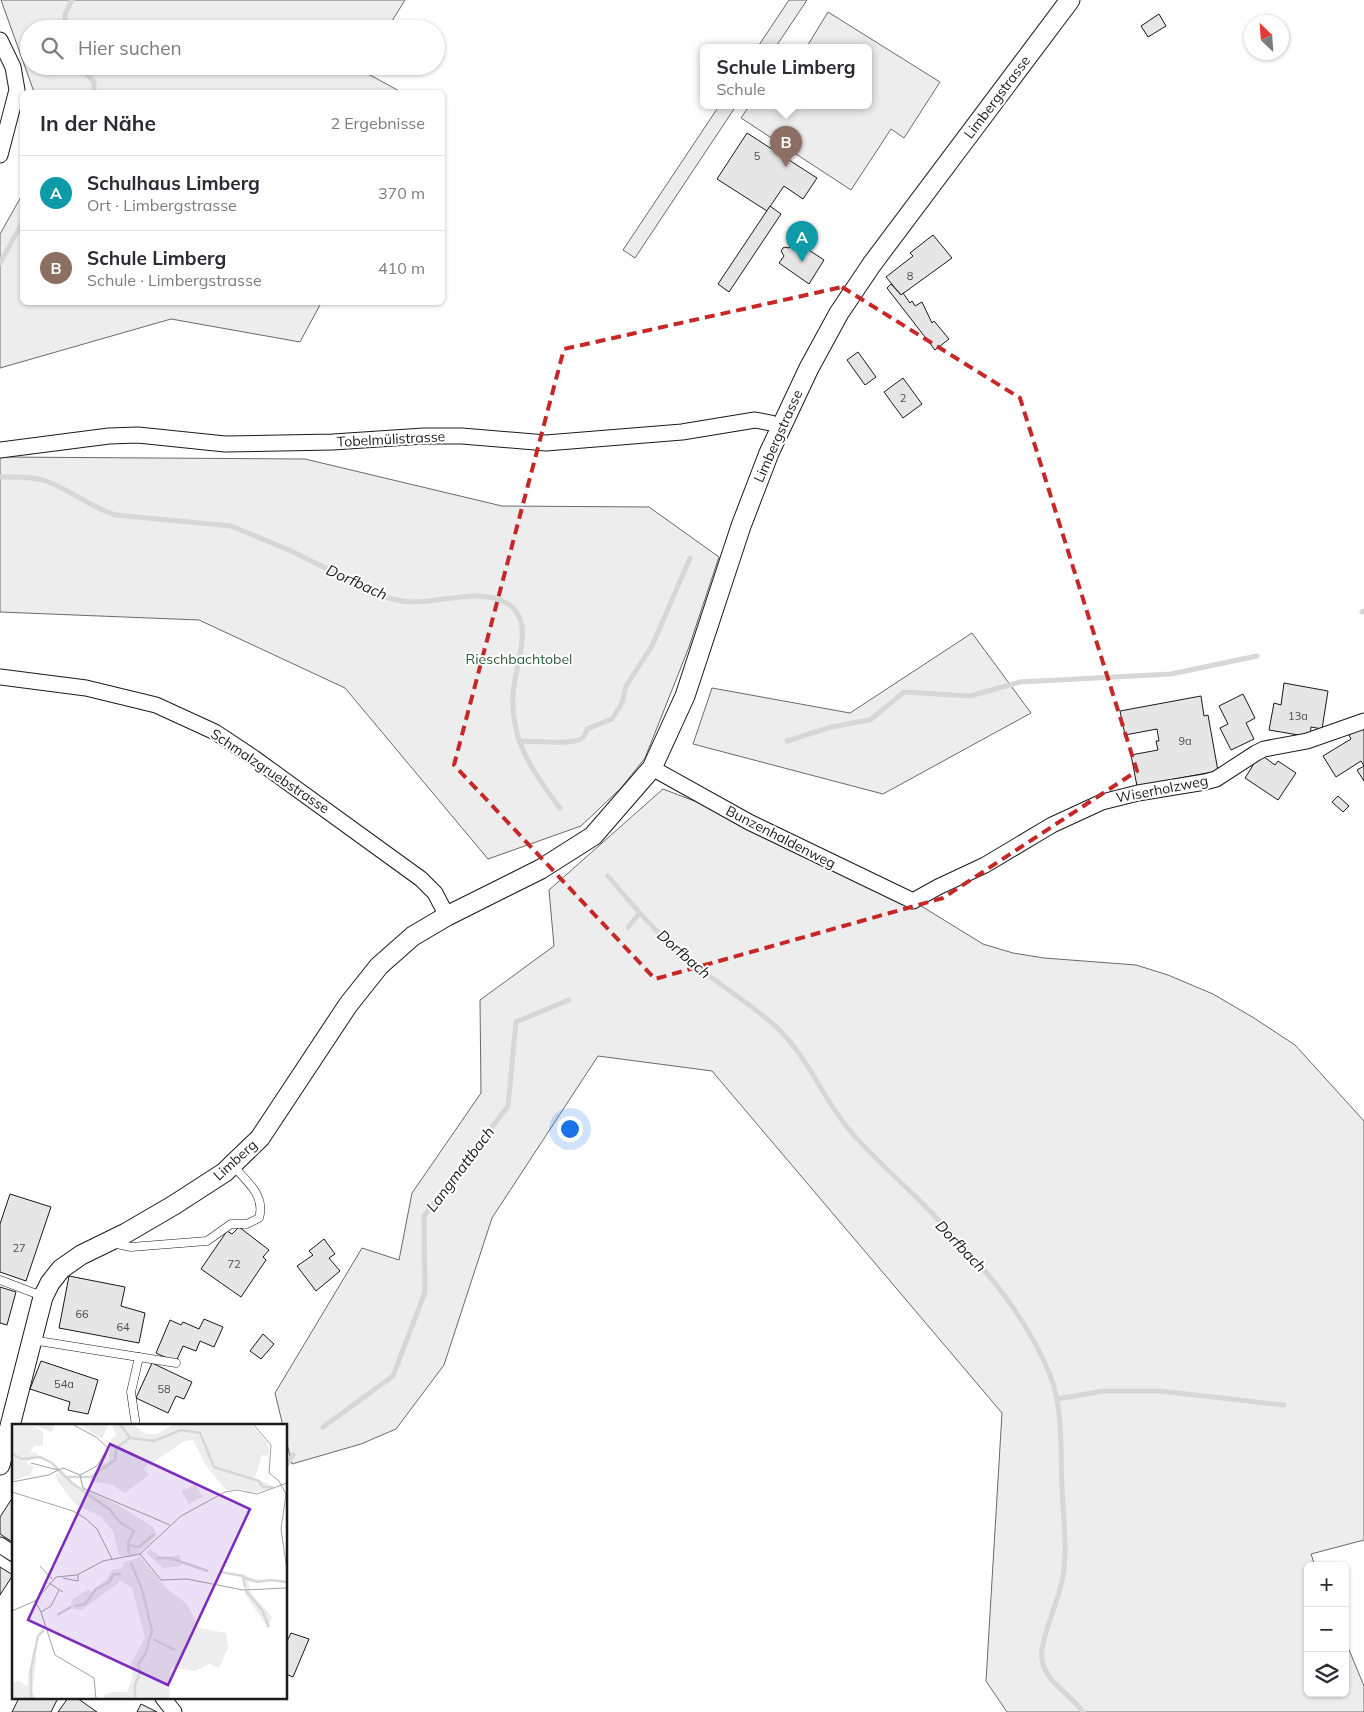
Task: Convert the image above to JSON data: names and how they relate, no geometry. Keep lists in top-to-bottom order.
{
  "streets": {
    "street": [
      "Limbergstrasse",
      "Tobelmülistrasse",
      "Schmalzgruebstrasse",
      "Wiserholzweg",
      "Bunzenhaldenweg",
      "Limberg"
    ]
  },
  "crossings": [
    ["Limbergstrasse", "Tobelmülistrasse"],
    ["Limbergstrasse", "Bunzenhaldenweg"],
    ["Limbergstrasse", "Limberg"],
    ["Schmalzgruebstrasse", "Limberg"],
    ["Wiserholzweg", "Bunzenhaldenweg"]
  ],
  "water": ["Dorfbach", "Langmattbach"],
  "parks": ["Rieschbachtobel"],
  "house_numbers": [
    "5",
    "8",
    "2",
    "13a",
    "9a",
    "27",
    "72",
    "66",
    "64",
    "54a",
    "58"
  ],
  "north": "top left",
  "page": {
    "search": "Hier suchen",
    "popup": ["Schule Limberg", "Schule"],
    "heading": ["In der Nähe", "2 Ergebnisse"],
    "pins": ["B", "A"],
    "list": [
      {
        "mark": "A",
        "name": "Schulhaus Limberg",
        "note": "Ort · Limbergstrasse",
        "value": "370 m"
      },
      {
        "mark": "B",
        "name": "Schule Limberg",
        "note": "Schule · Limbergstrasse",
        "value": "410 m"
      }
    ],
    "map_buttons": ["+", "−"]
  }
}
